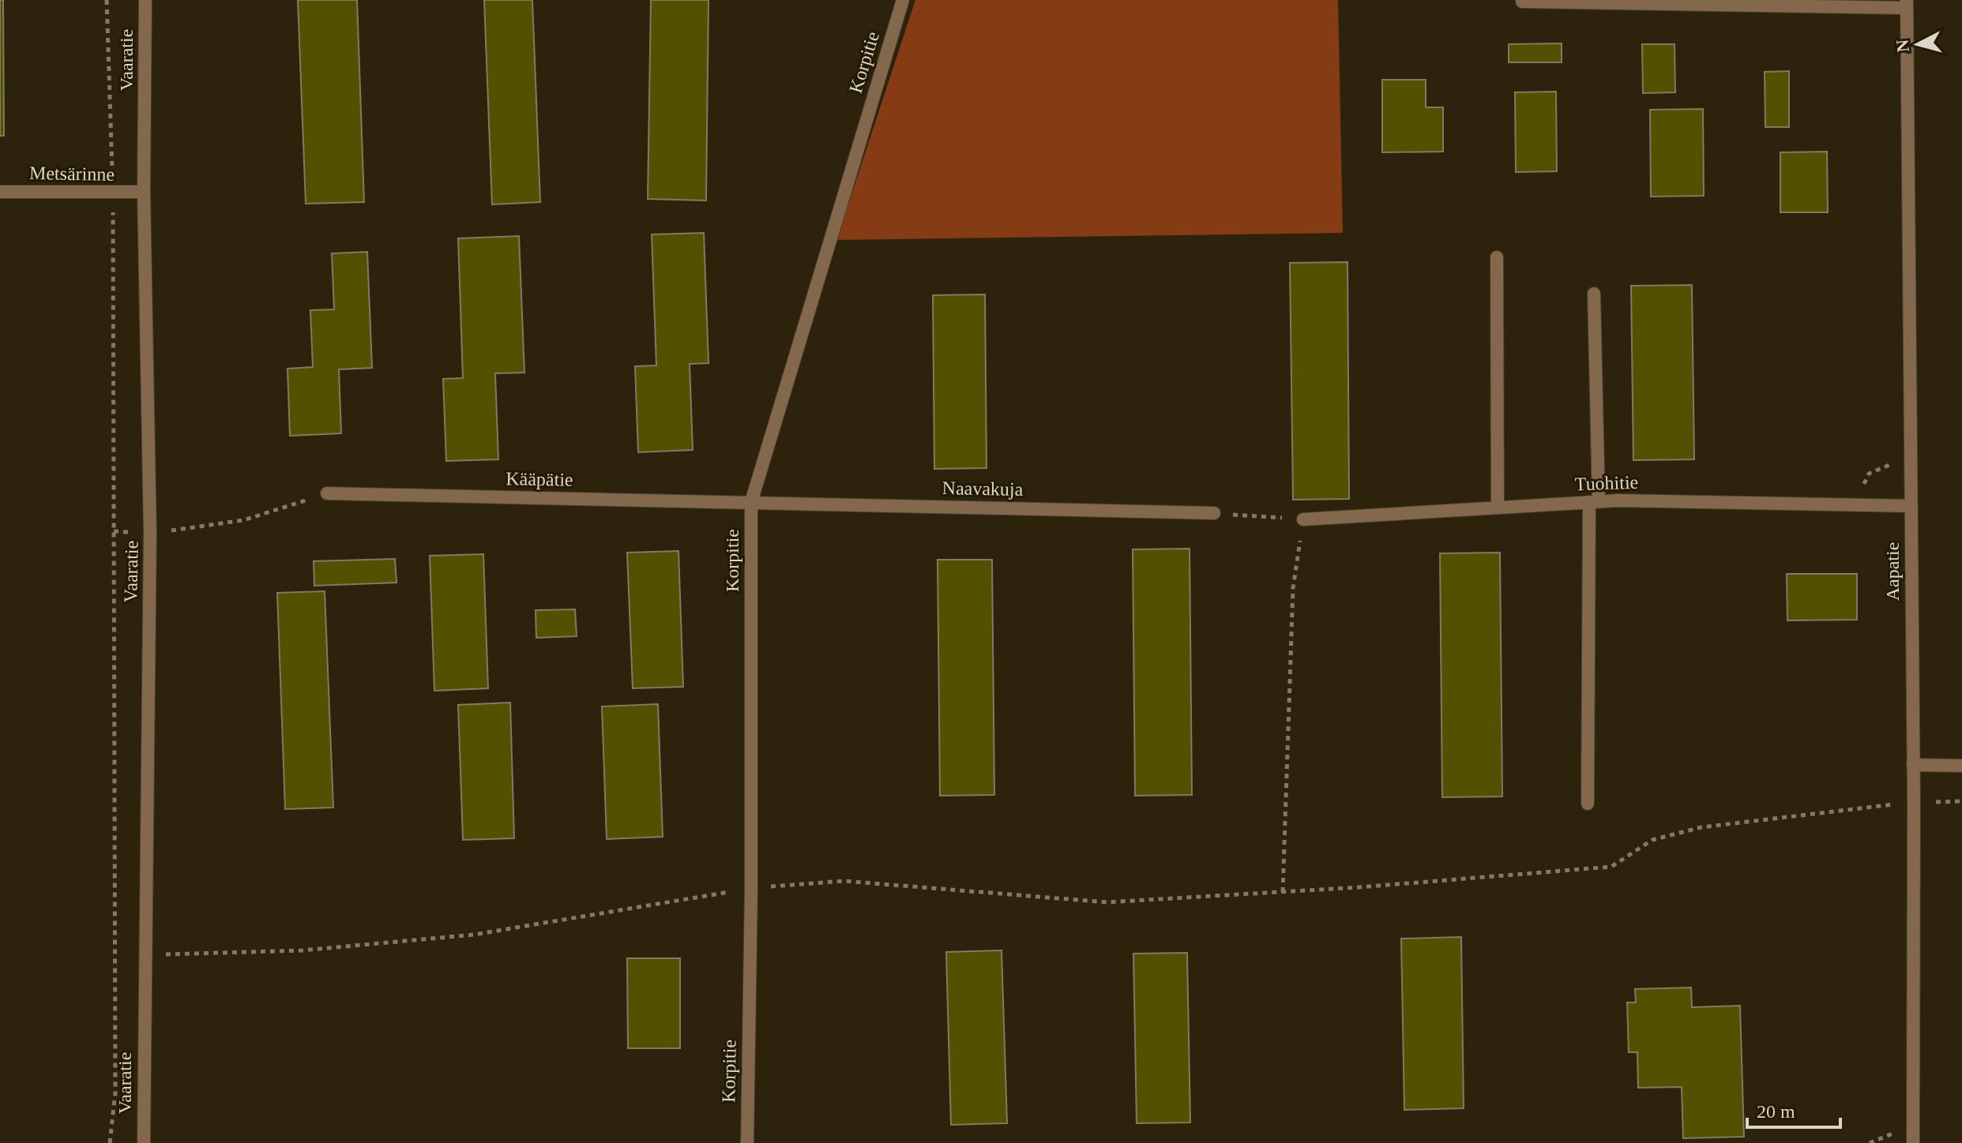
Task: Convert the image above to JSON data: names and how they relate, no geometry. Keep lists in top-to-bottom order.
{
  "streets": {
    "street": [
      "Vaaratie",
      "Korpitie",
      "Metsärinne",
      "Kääpätie",
      "Tuohitie",
      "Naavakuja",
      "Aapatie"
    ]
  },
  "crossings": [
    ["Vaaratie", "Metsärinne"],
    ["Korpitie", "Kääpätie"],
    ["Korpitie", "Naavakuja"],
    ["Kääpätie", "Naavakuja"],
    ["Tuohitie", "Aapatie"]
  ],
  "scale_bar": "20 m",
  "north": "left"
}
